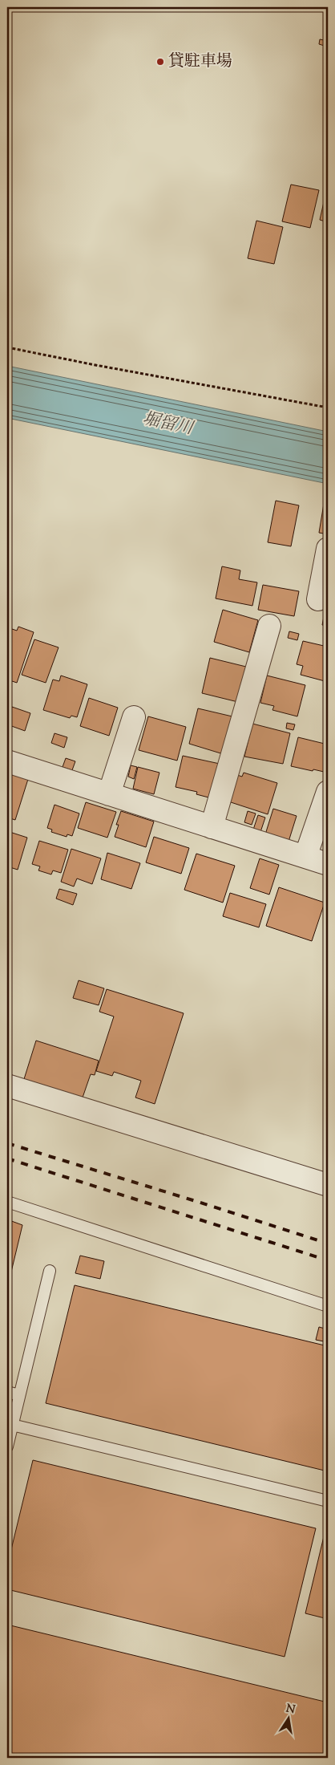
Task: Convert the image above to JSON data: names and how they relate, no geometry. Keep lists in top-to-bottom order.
{
  "water": ["堀留川"],
  "places": ["貸駐車場"],
  "north": "top"
}
